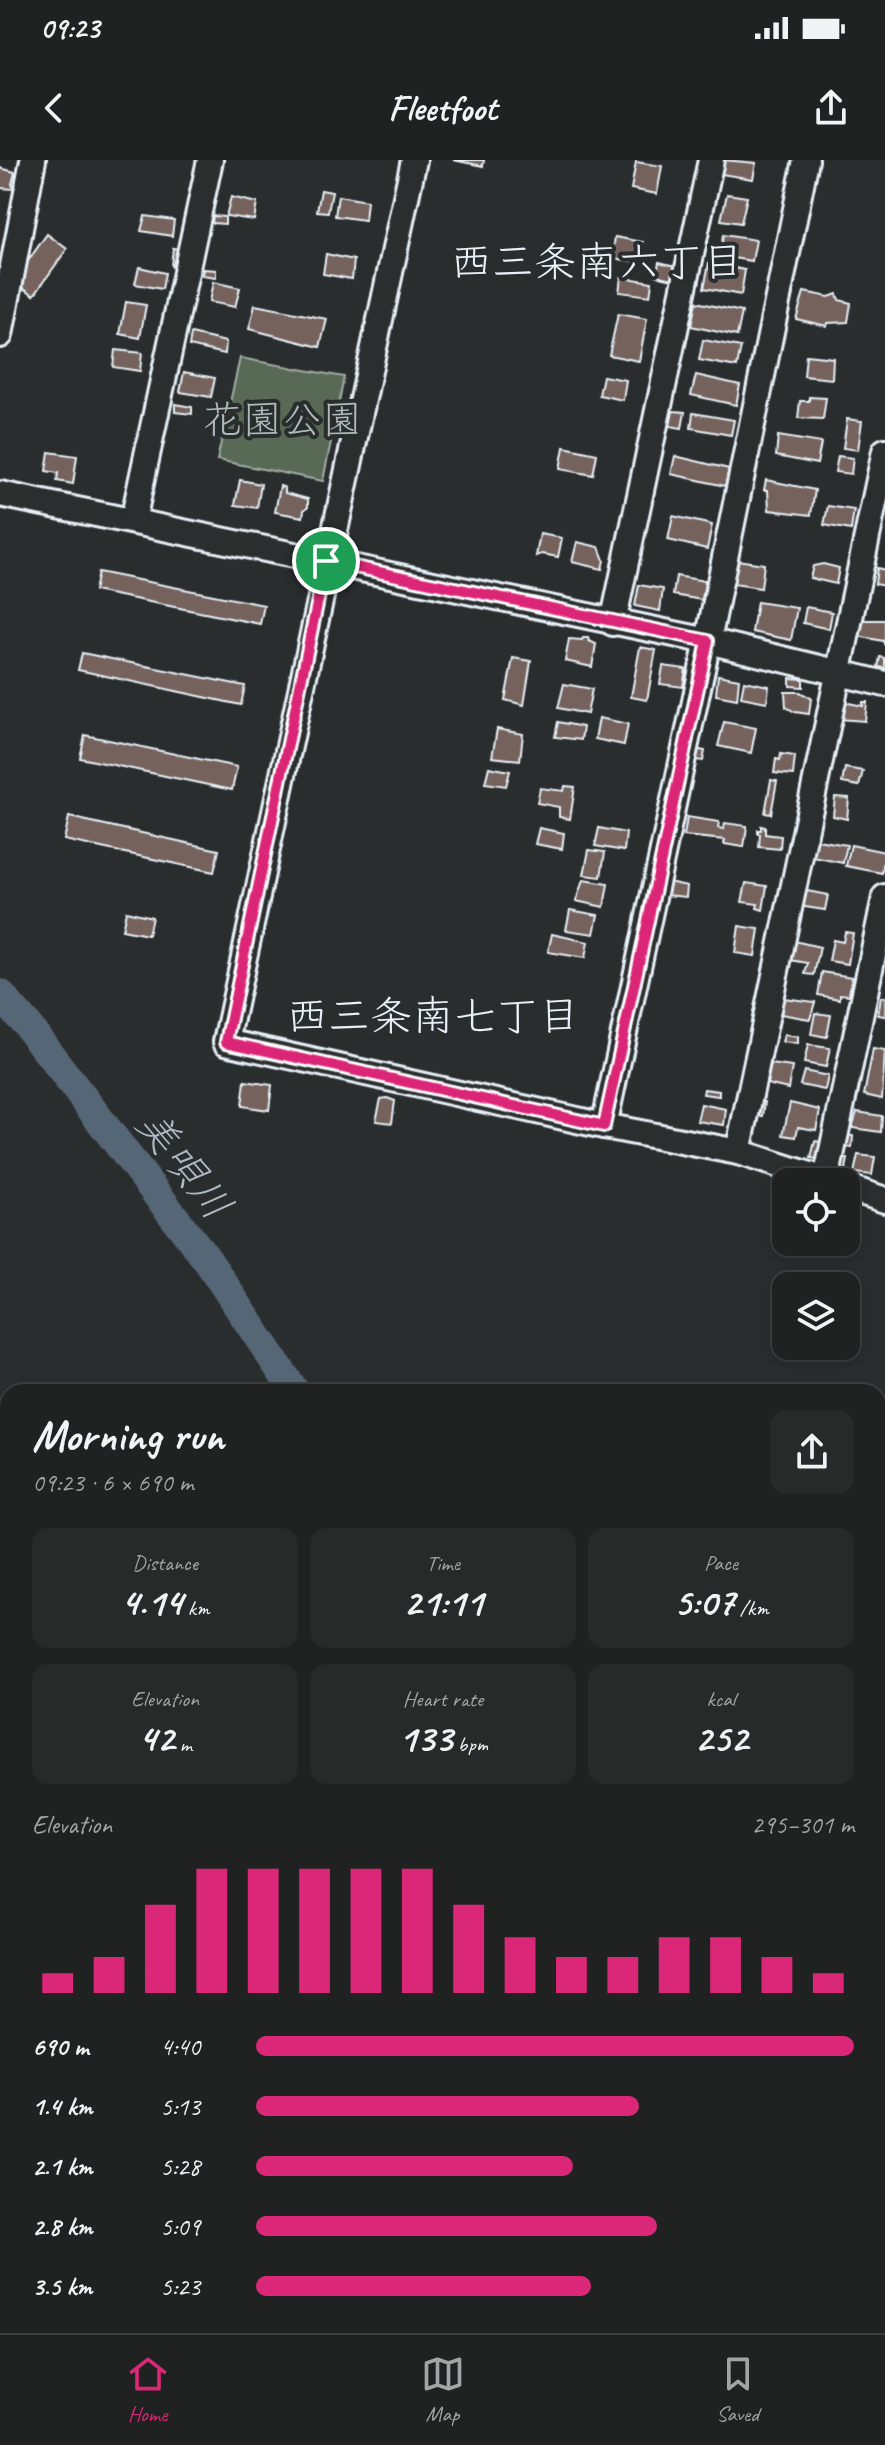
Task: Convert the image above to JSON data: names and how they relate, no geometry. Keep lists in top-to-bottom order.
{
  "districts": ["西三条南六丁目", "西三条南七丁目"],
  "water": ["美唄川"],
  "parks": ["花園公園"],
  "page": {
    "status": "09:23",
    "header": "Fleetfoot",
    "heading": ["Morning run", "09:23 · 6 × 690 m"],
    "stats": [
      ["Distance", "4.14 km"],
      ["Time", "21:11"],
      ["Pace", "5:07 /km"],
      ["Elevation", "42 m"],
      ["Heart rate", "133 bpm"],
      ["kcal", "252"]
    ],
    "chart": ["Elevation", "295–301 m"],
    "list": [
      {
        "name": "690 m",
        "note": "4:40"
      },
      {
        "name": "1.4 km",
        "note": "5:13"
      },
      {
        "name": "2.1 km",
        "note": "5:28"
      },
      {
        "name": "2.8 km",
        "note": "5:09"
      },
      {
        "name": "3.5 km",
        "note": "5:23"
      }
    ],
    "tabs": ["Home", "Map", "Saved"]
  }
}
